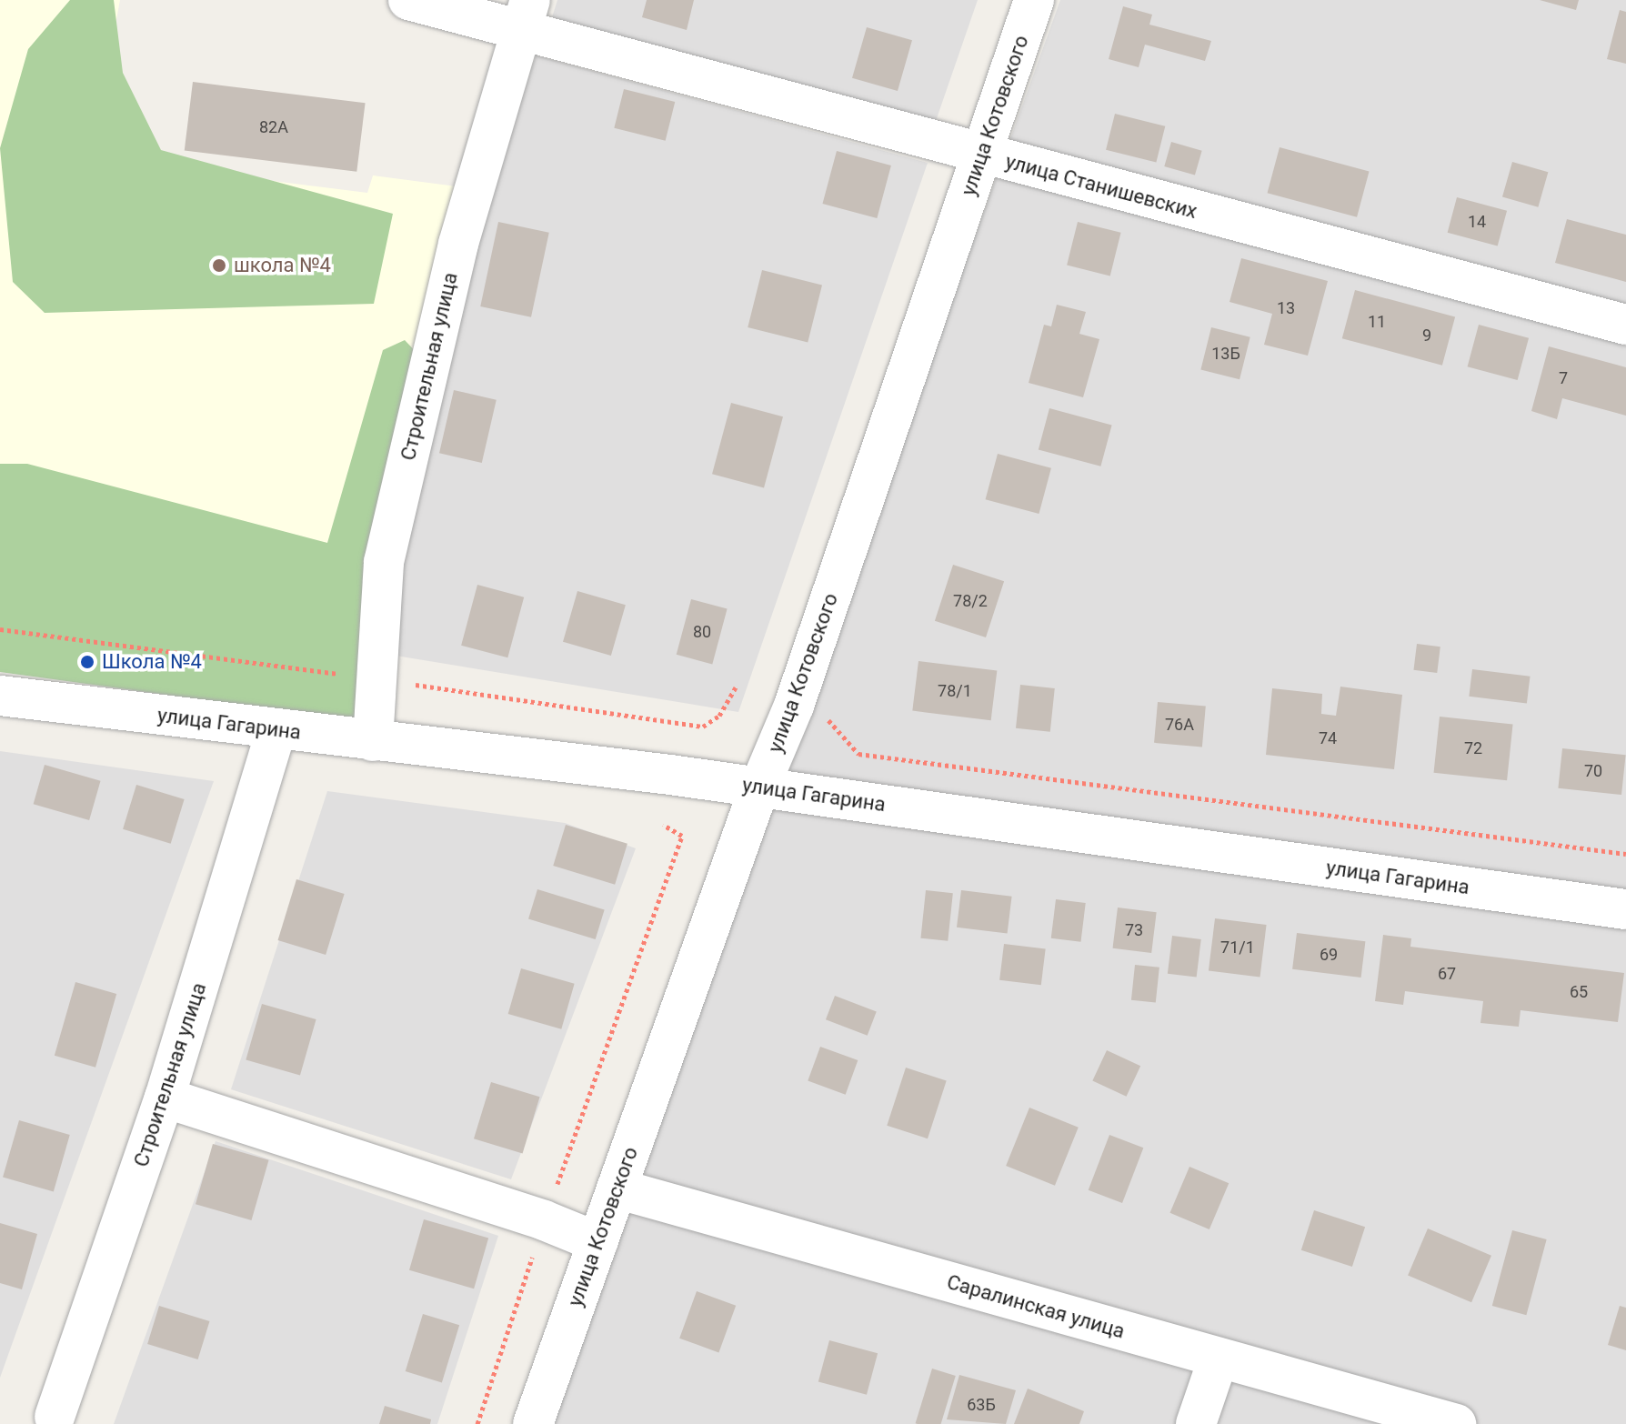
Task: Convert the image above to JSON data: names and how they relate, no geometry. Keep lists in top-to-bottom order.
{
  "streets": {
    "street": [
      "улица Котовского",
      "улица Станишевских",
      "Строительная улица",
      "улица Гагарина",
      "Саралинская улица"
    ]
  },
  "crossings": [
    ["улица Котовского", "улица Станишевских"],
    ["улица Котовского", "улица Гагарина"],
    ["улица Котовского", "Саралинская улица"],
    ["улица Станишевских", "Строительная улица"],
    ["Строительная улица", "улица Гагарина"]
  ],
  "places": ["школа №4", "Школа №4"],
  "house_numbers": [
    "82А",
    "14",
    "13",
    "11",
    "9",
    "13Б",
    "7",
    "78/2",
    "80",
    "78/1",
    "76А",
    "74",
    "72",
    "70",
    "73",
    "71/1",
    "69",
    "67",
    "65",
    "63Б"
  ]
}
